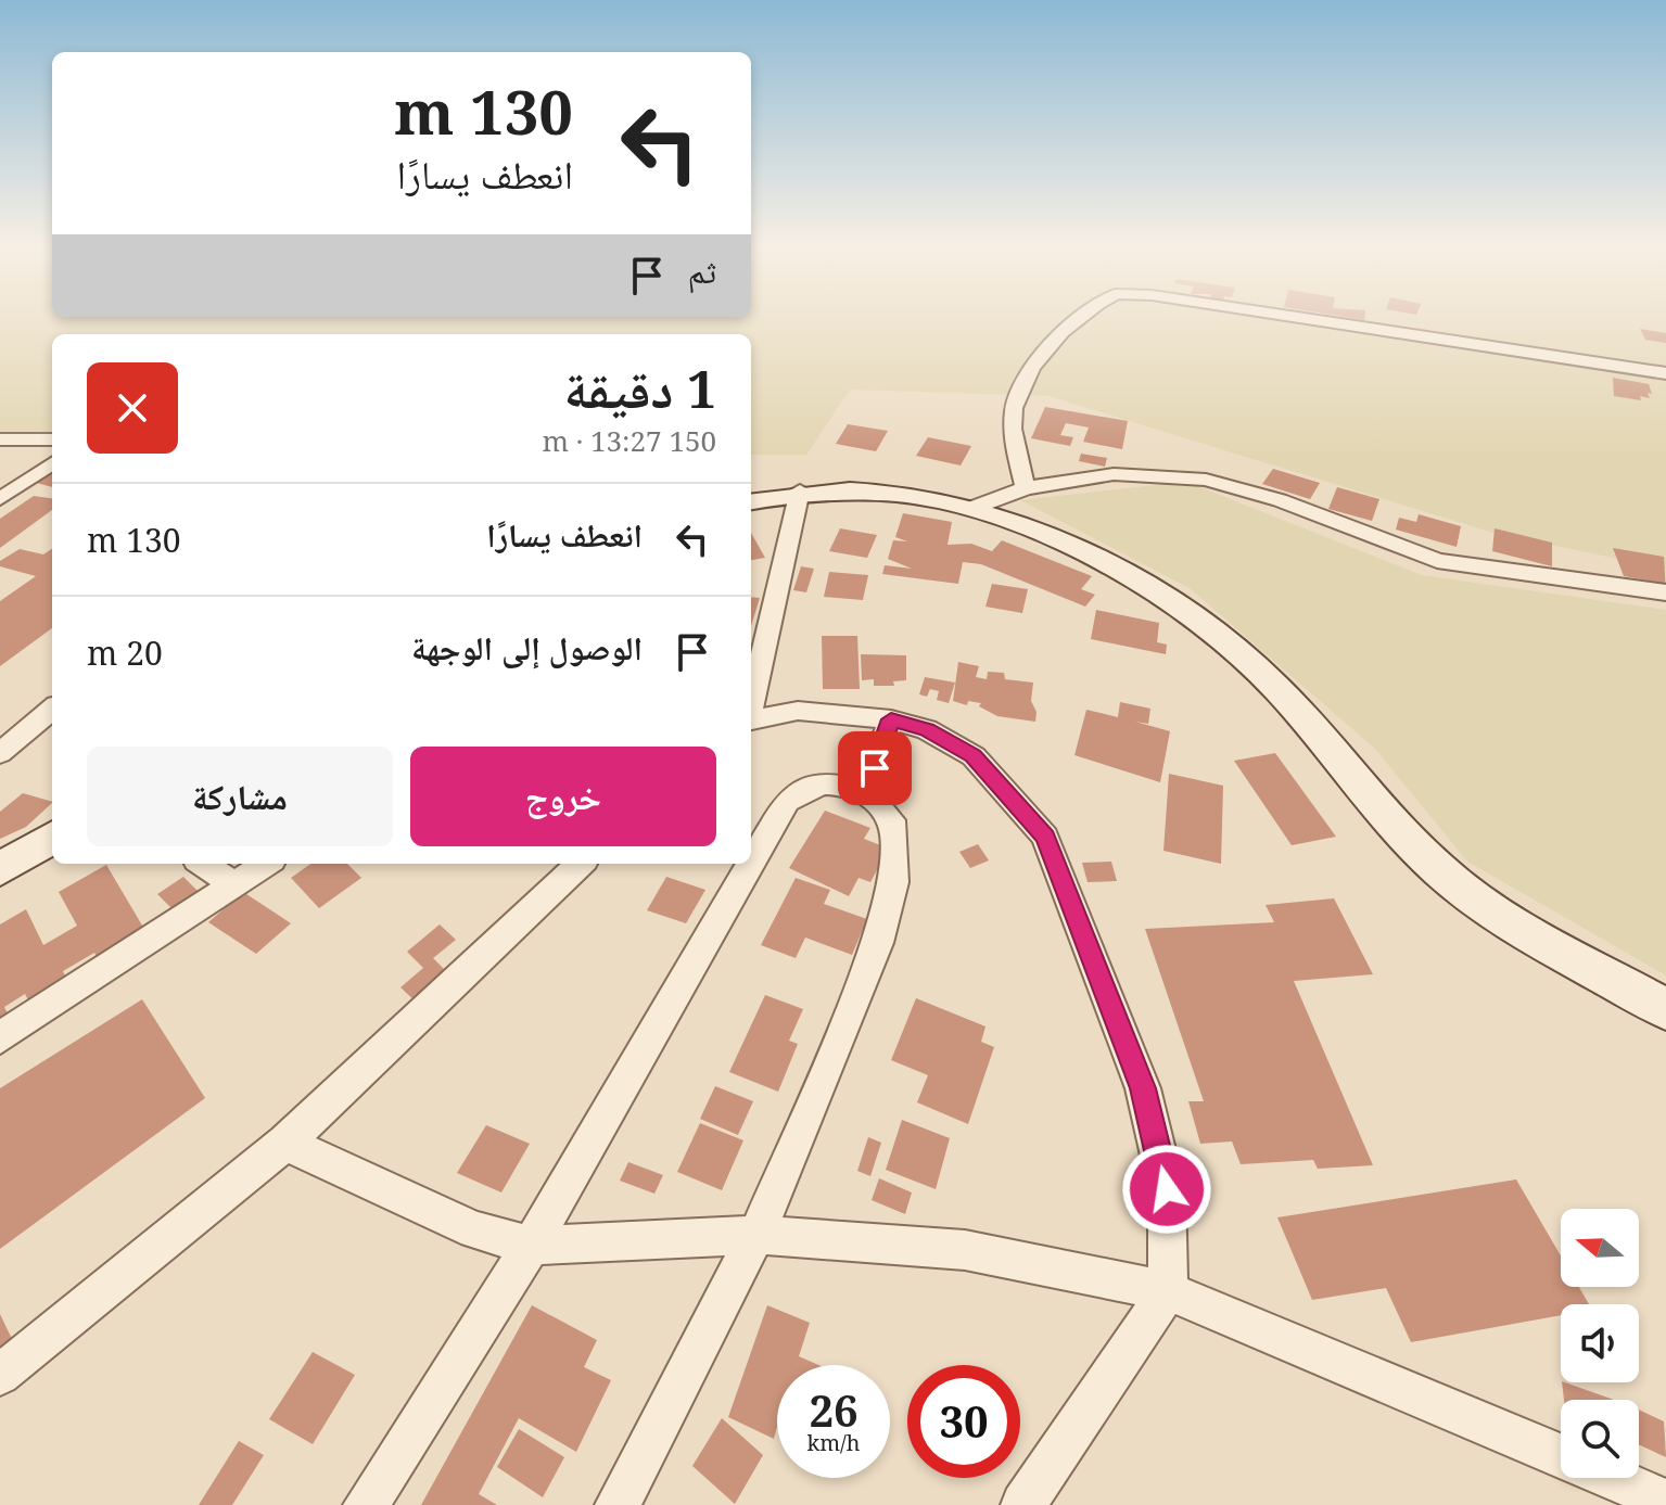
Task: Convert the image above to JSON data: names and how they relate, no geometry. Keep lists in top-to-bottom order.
{
  "north": "left",
  "page": {
    "turn": ["130 m", "انعطف يسارًا"],
    "then": "ثم",
    "heading": ["1 دقيقة", "150 m · 13:27"],
    "list": [
      {
        "name": "انعطف يسارًا",
        "value": "130 m"
      },
      {
        "name": "الوصول إلى الوجهة",
        "value": "20 m"
      }
    ],
    "buttons": ["خروج", "مشاركة"],
    "speed": "26 km/h",
    "limit": "30"
  }
}
